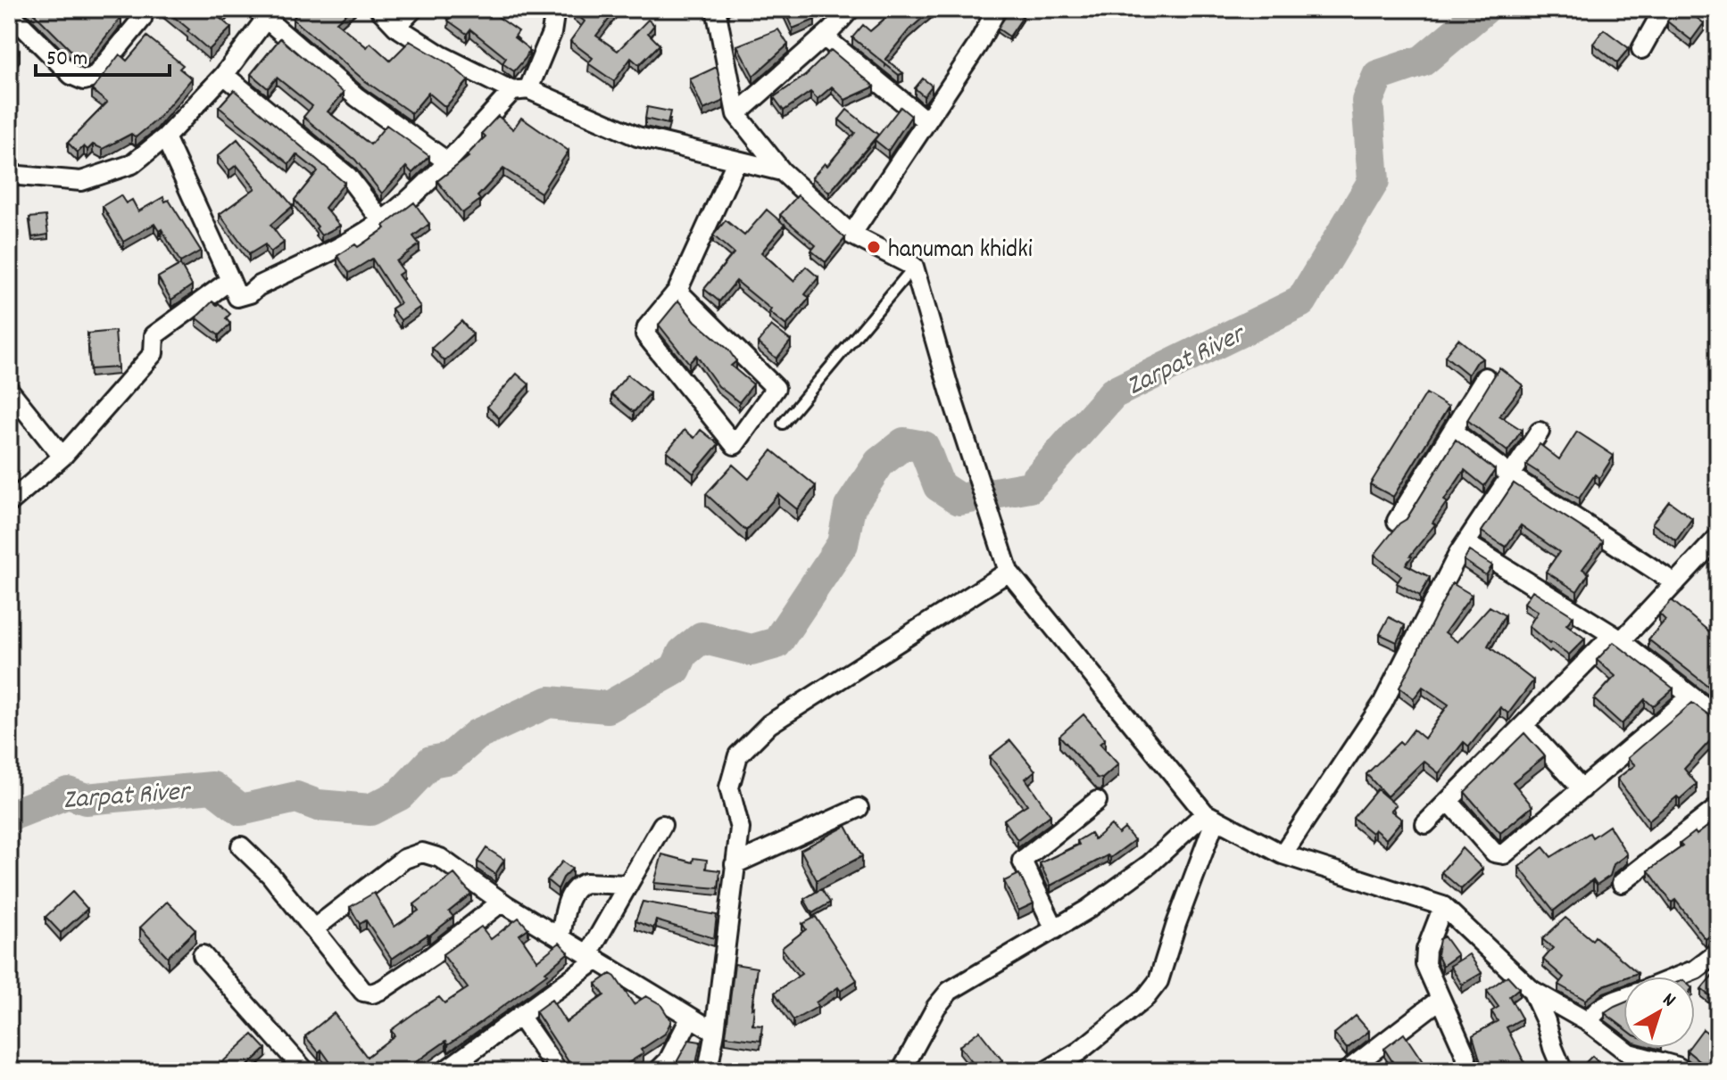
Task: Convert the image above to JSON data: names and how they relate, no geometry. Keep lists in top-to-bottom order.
{
  "water": ["Zarpat River"],
  "places": ["hanuman khidki"],
  "scale_bar": "50 m",
  "north": "top right"
}
